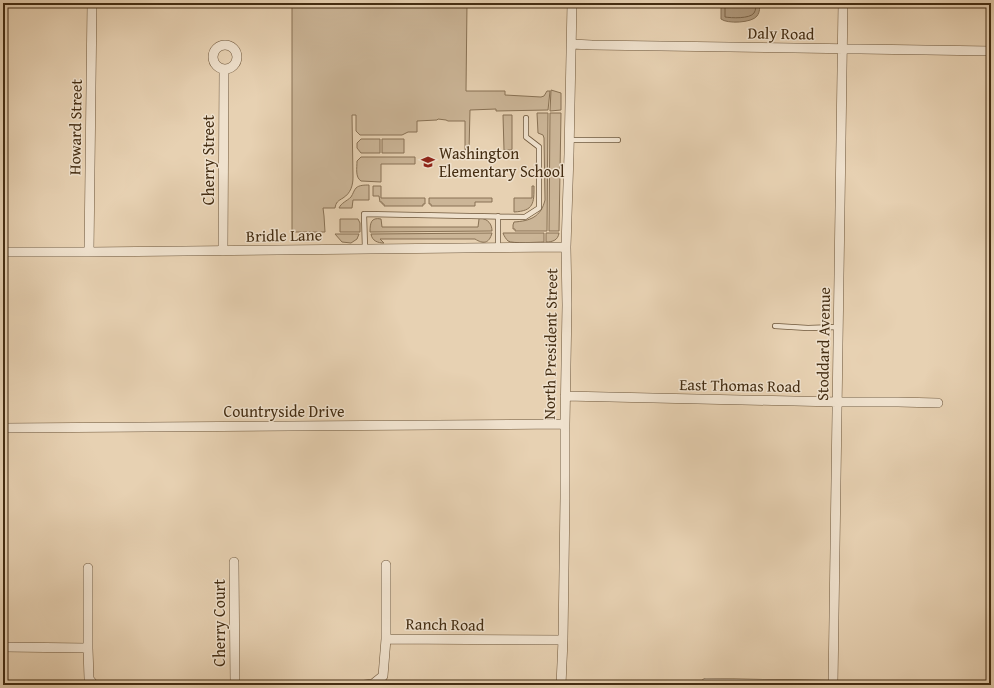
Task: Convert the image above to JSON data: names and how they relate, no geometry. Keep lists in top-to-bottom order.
{
  "streets": {
    "street": [
      "Daly Road",
      "Howard Street",
      "Cherry Street",
      "Bridle Lane",
      "North President Street",
      "Stoddard Avenue",
      "East Thomas Road",
      "Countryside Drive",
      "Cherry Court",
      "Ranch Road"
    ]
  },
  "crossings": [
    ["Daly Road", "North President Street"],
    ["Daly Road", "Stoddard Avenue"],
    ["Howard Street", "Bridle Lane"],
    ["Cherry Street", "Bridle Lane"],
    ["Bridle Lane", "North President Street"],
    ["North President Street", "East Thomas Road"],
    ["North President Street", "Countryside Drive"],
    ["North President Street", "Ranch Road"],
    ["Stoddard Avenue", "East Thomas Road"]
  ],
  "places": {
    "school or university": ["Washington Elementary School"]
  }
}
